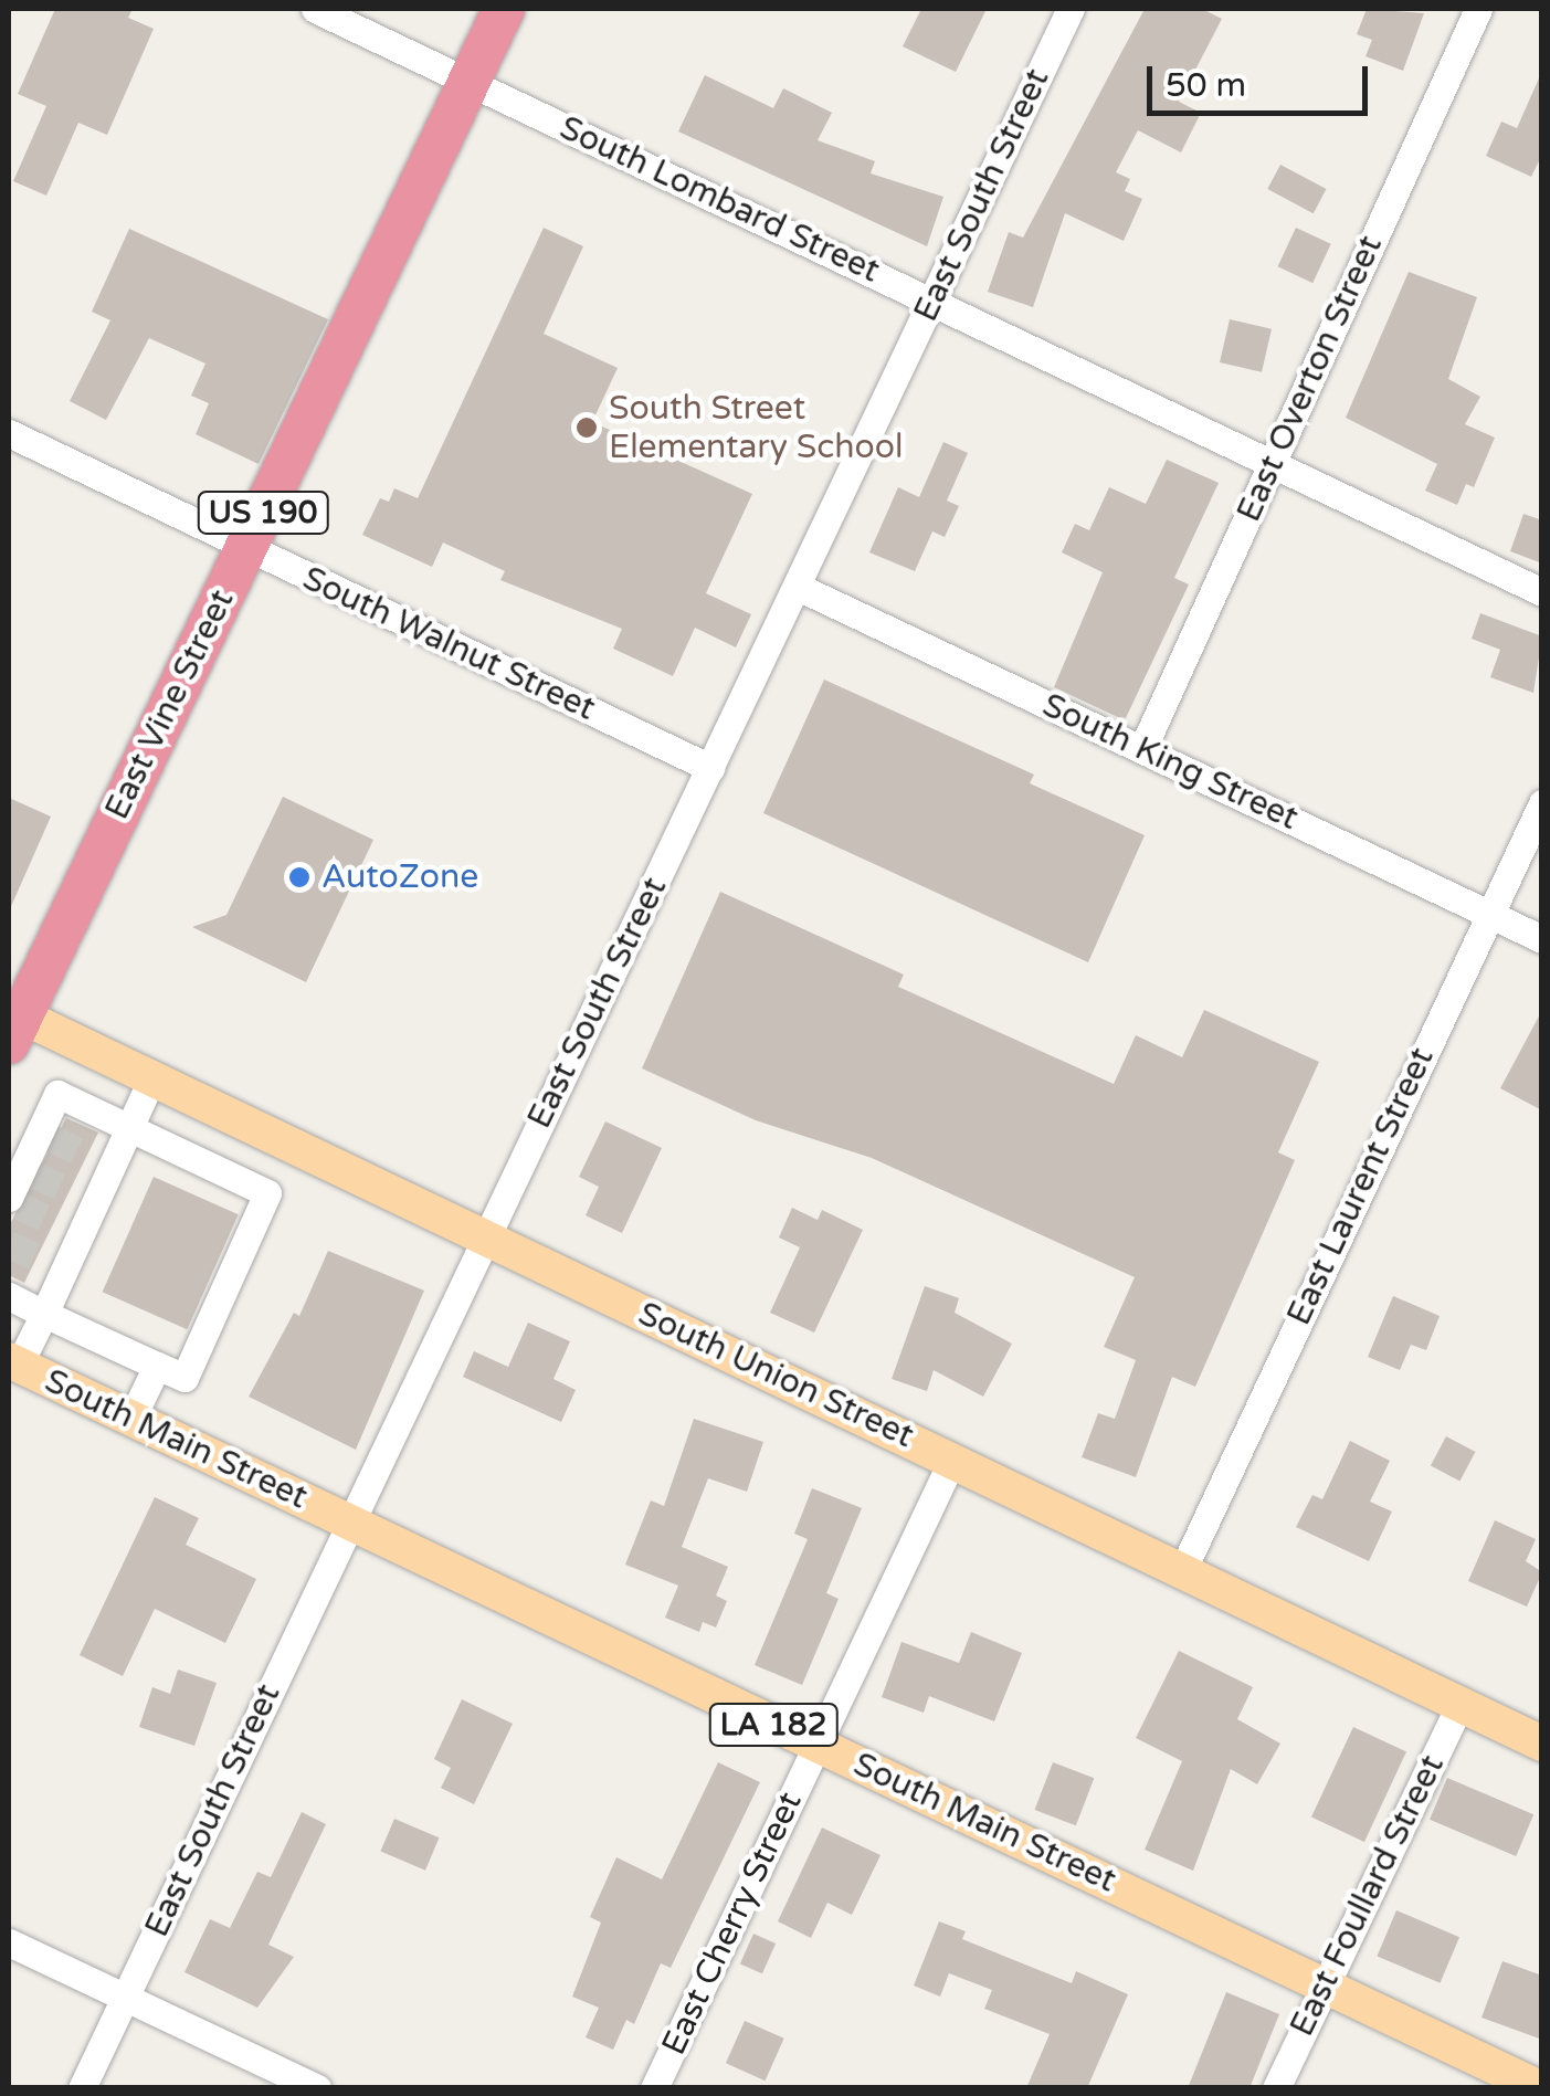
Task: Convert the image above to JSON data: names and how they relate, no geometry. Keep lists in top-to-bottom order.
{
  "streets": {
    "highway": ["US 190", "East Vine Street"],
    "main road": ["South Union Street", "South Main Street", "LA 182"],
    "street": [
      "East South Street",
      "South Lombard Street",
      "East Overton Street",
      "South Walnut Street",
      "South King Street",
      "East Laurent Street",
      "East Foullard Street",
      "East Cherry Street"
    ]
  },
  "crossings": [
    ["East South Street", "South Lombard Street"],
    ["East South Street", "South Walnut Street"],
    ["East South Street", "South King Street"],
    ["East South Street", "South Union Street"],
    ["East South Street", "South Main Street"],
    ["South Lombard Street", "East Overton Street"],
    ["South Lombard Street", "East Vine Street"],
    ["East Overton Street", "South King Street"],
    ["South Walnut Street", "East Vine Street"],
    ["East Vine Street", "South Union Street"],
    ["South King Street", "East Laurent Street"],
    ["East Laurent Street", "South Union Street"],
    ["South Union Street", "East Foullard Street"],
    ["South Union Street", "East Cherry Street"],
    ["South Main Street", "East Foullard Street"],
    ["South Main Street", "East Cherry Street"]
  ],
  "places": ["South Street Elementary School", "AutoZone"],
  "scale_bar": "50 m"
}
